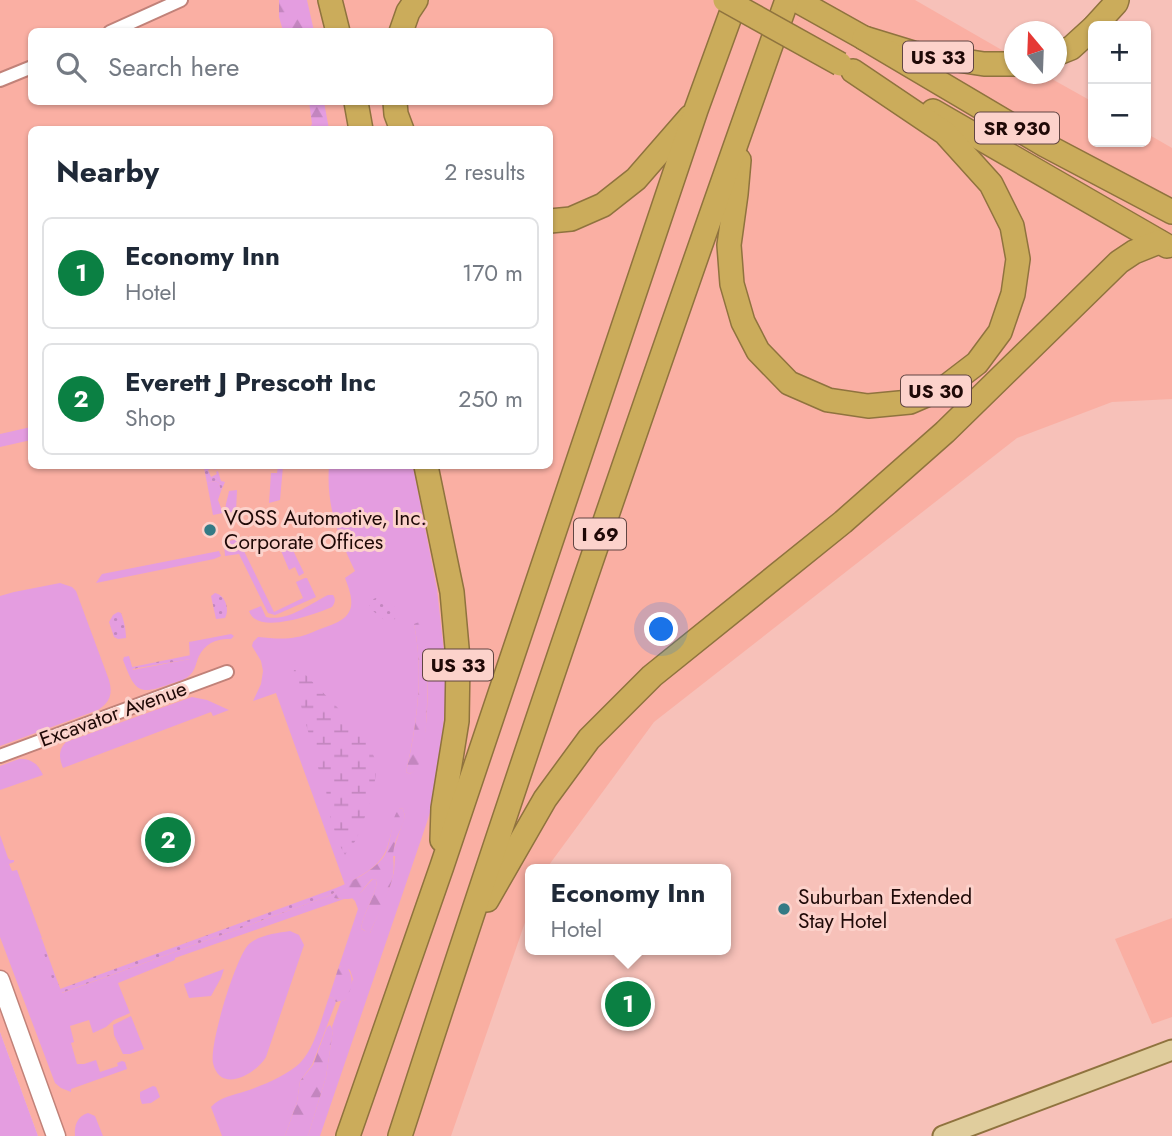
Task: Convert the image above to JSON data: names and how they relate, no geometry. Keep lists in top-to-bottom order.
{
  "streets": {
    "highway": [
      "US 33",
      "SR 930",
      "US 30",
      "I 69"
    ],
    "street": ["Excavator Avenue"]
  },
  "crossings": [
    ["US 33", "SR 930"],
    ["US 33", "I 69"],
    ["SR 930", "US 30"],
    ["US 30", "I 69"]
  ],
  "places": ["VOSS Automotive, Inc. Corporate Offices", "Suburban Extended Stay Hotel"],
  "north": "top",
  "page": {
    "map_buttons": ["+", "−"],
    "search": "Search here",
    "heading": ["Nearby", "2 results"],
    "list": [
      {
        "mark": "1",
        "name": "Economy Inn",
        "note": "Hotel",
        "value": "170 m"
      },
      {
        "mark": "2",
        "name": "Everett J Prescott Inc",
        "note": "Shop",
        "value": "250 m"
      }
    ],
    "pins": ["2", "1"],
    "popup": ["Economy Inn", "Hotel"]
  }
}
